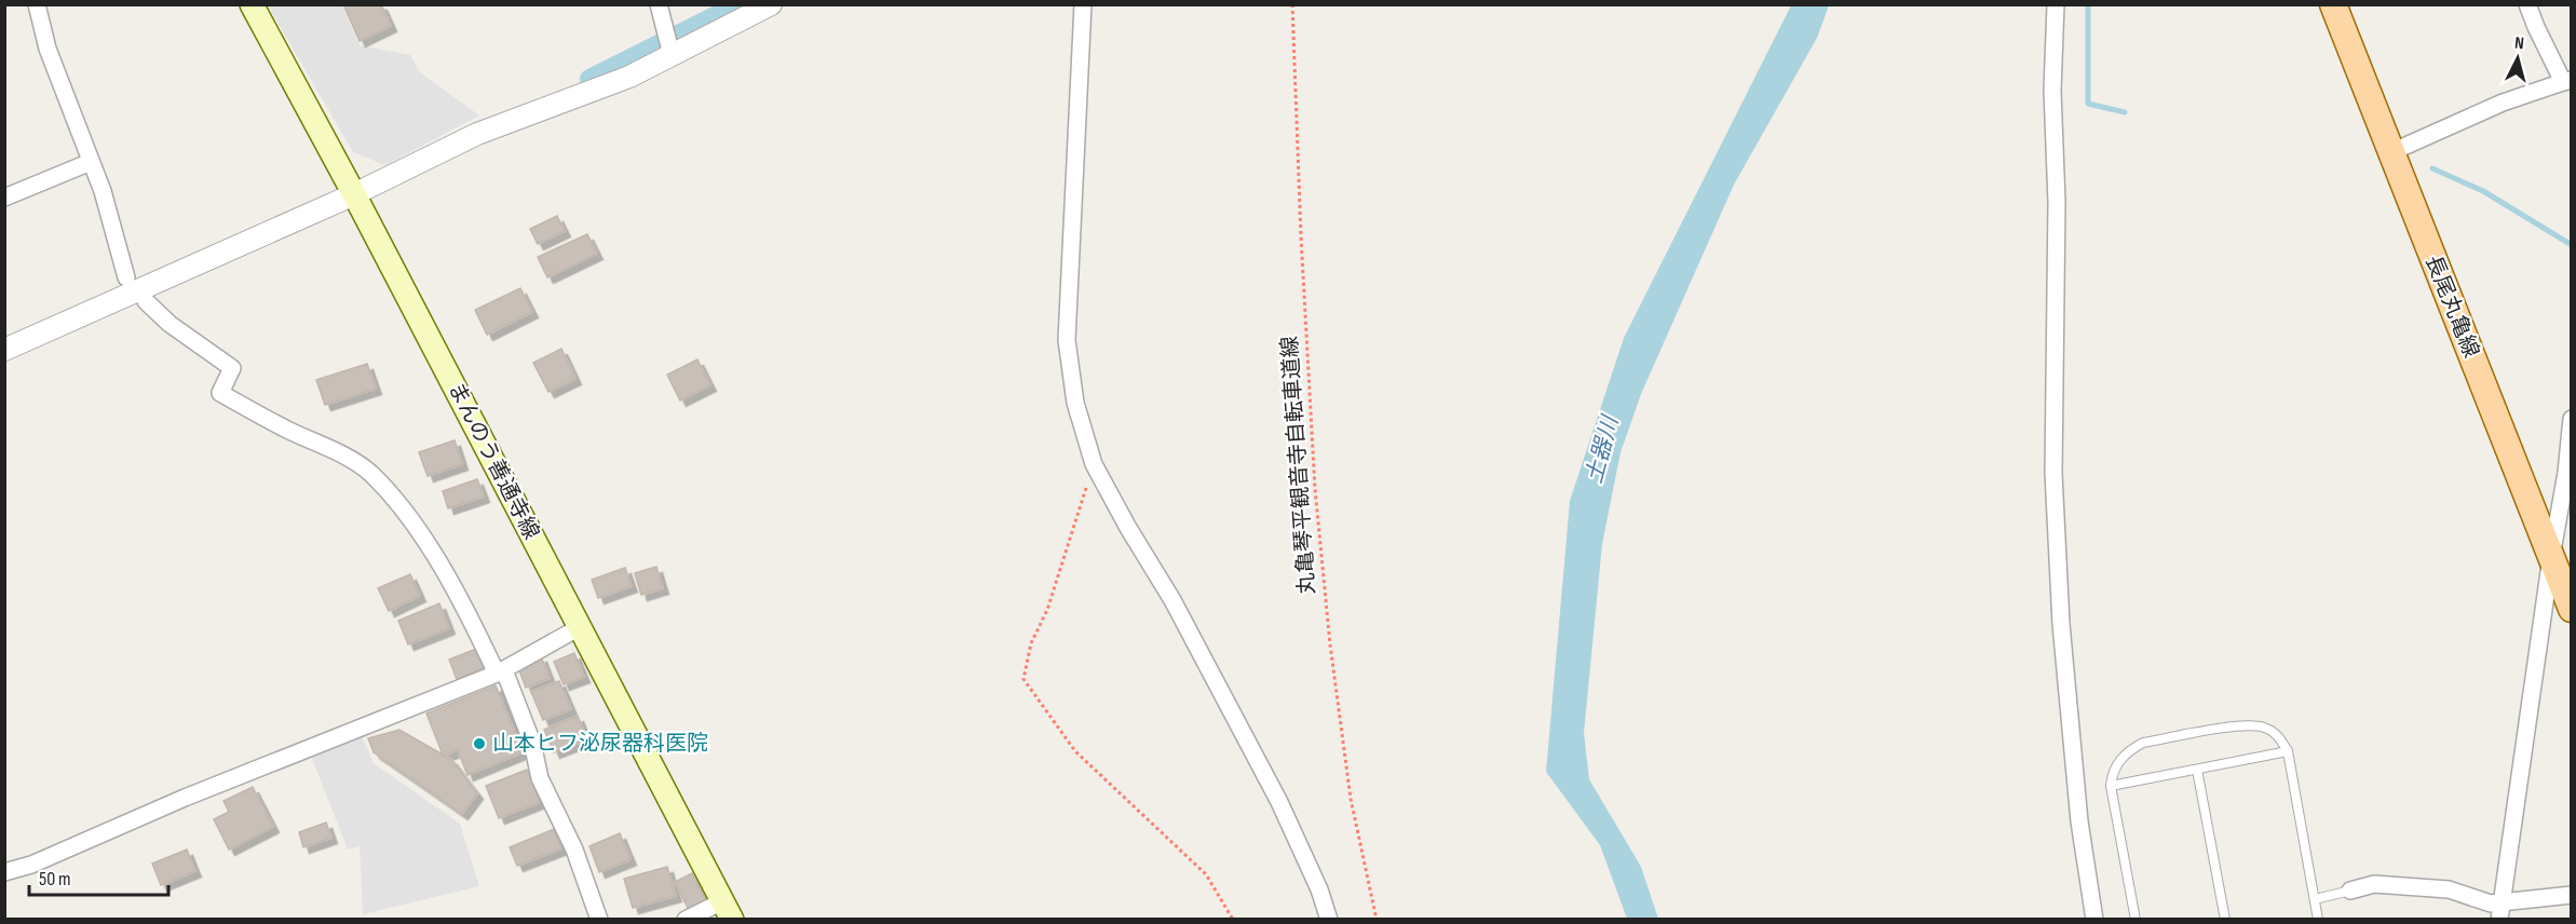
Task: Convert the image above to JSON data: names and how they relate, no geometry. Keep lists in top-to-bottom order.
{
  "streets": {
    "main road": ["長尾丸亀線", "まんのう善通寺線"],
    "path": ["丸亀琴平観音寺自転車道線"]
  },
  "water": ["土器川"],
  "places": ["山本ヒフ泌尿器科医院"],
  "scale_bar": "50 m",
  "north": "top"
}
